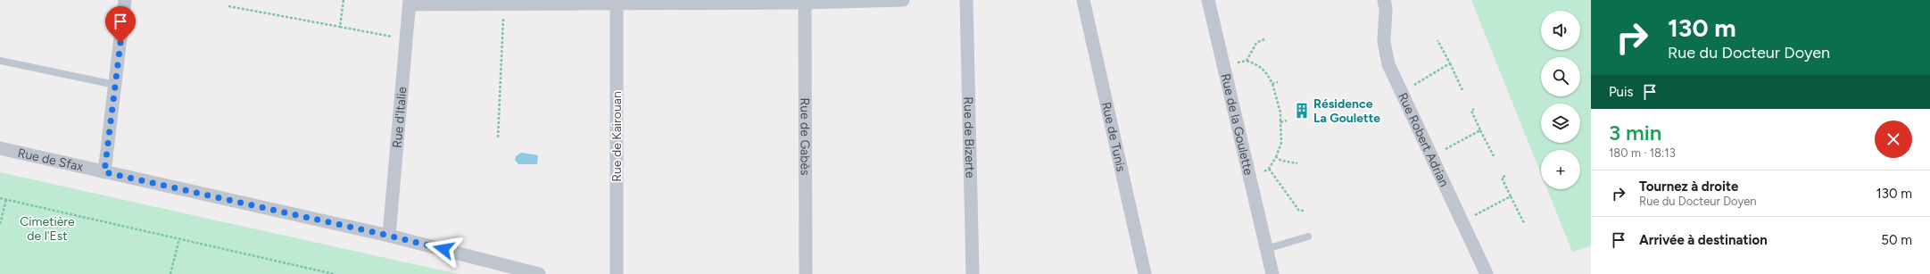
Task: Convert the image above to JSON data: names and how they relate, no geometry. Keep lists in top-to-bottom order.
{
  "streets": {
    "street": [
      "Rue d'Italie",
      "Rue de la Goulette",
      "Rue de Kairouan",
      "Rue de Gabès",
      "Rue de Bizerte",
      "Rue de Tunis",
      "Rue Robert Adrian",
      "Rue de Sfax"
    ]
  },
  "crossings": [
    ["Rue d'Italie", "Rue de Sfax"]
  ],
  "parks": ["Cimetière de l'Est"],
  "places": {
    "building": ["Résidence La Goulette"]
  },
  "page": {
    "turn": ["130 m", "Rue du Docteur Doyen"],
    "map_buttons": "+",
    "then": "Puis",
    "heading": ["3 min", "180 m · 18:13"],
    "list": [
      {
        "name": "Tournez à droite",
        "note": "Rue du Docteur Doyen",
        "value": "130 m"
      },
      {
        "name": "Arrivée à destination",
        "value": "50 m"
      }
    ]
  }
}
